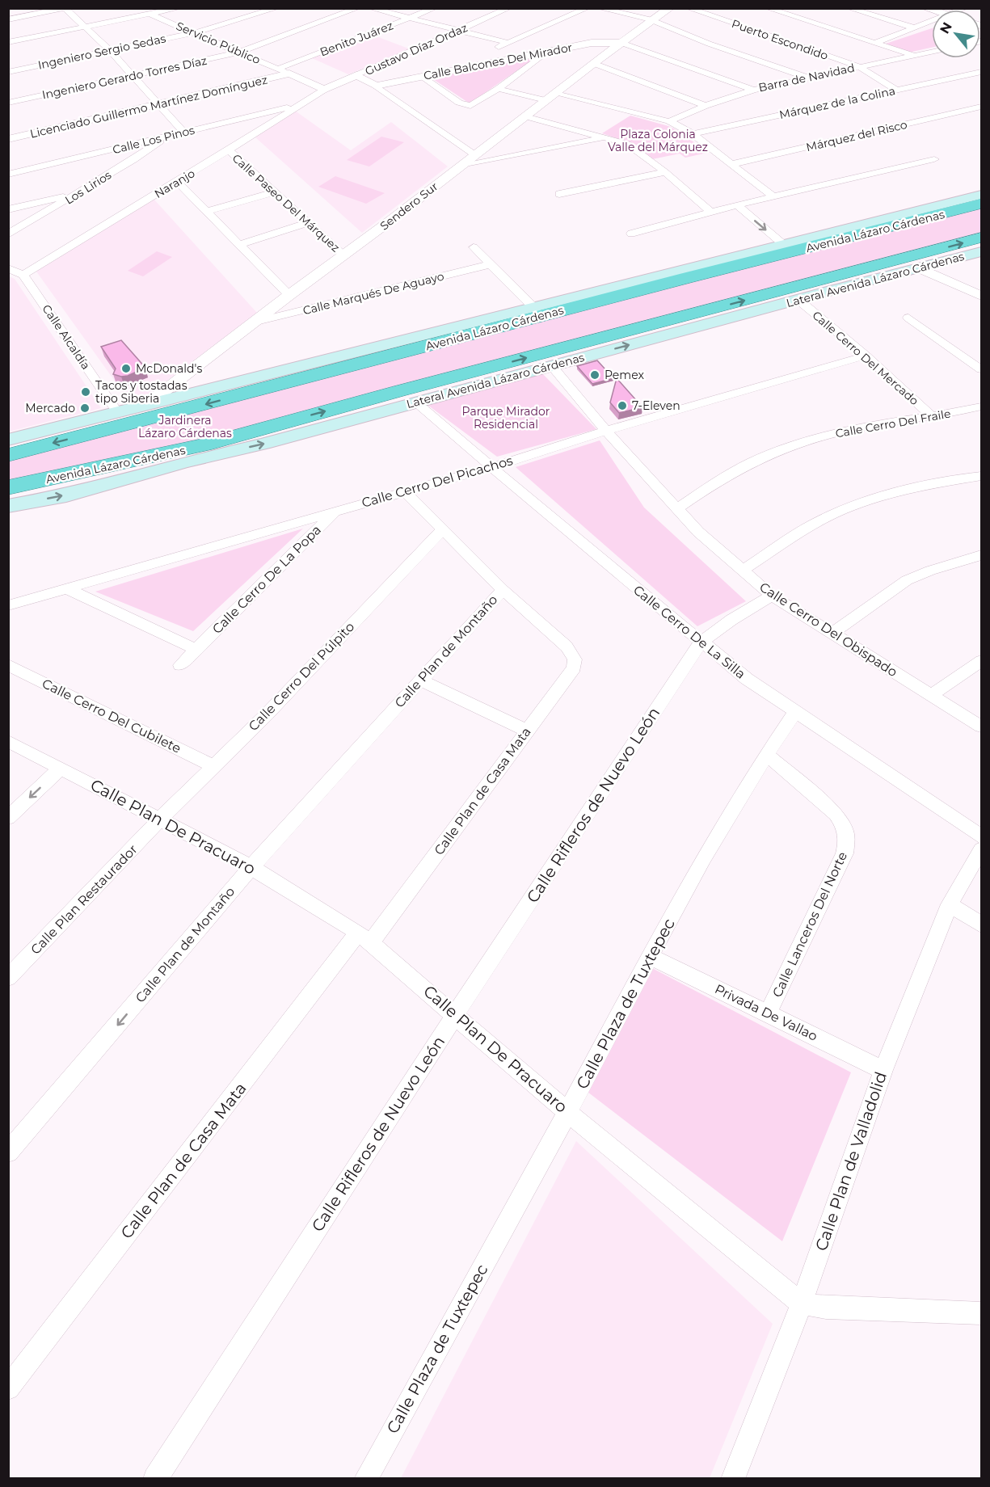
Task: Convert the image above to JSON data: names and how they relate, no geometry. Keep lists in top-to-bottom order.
{
  "streets": {
    "highway": ["Avenida Lázaro Cárdenas"],
    "main road": ["Lateral Avenida Lázaro Cárdenas"],
    "street": [
      "Benito Juárez",
      "Puerto Escondido",
      "Servicio Público",
      "Gustavo Díaz Ordaz",
      "Ingeniero Sergio Sedas",
      "Calle Balcones Del Mirador",
      "Ingeniero Gerardo Torres Díaz",
      "Barra de Navidad",
      "Márquez de la Colina",
      "Licenciado Guillermo Martínez Domínguez",
      "Márquez del Risco",
      "Calle Los Pinos",
      "Naranjo",
      "Los Lirios",
      "Calle Paseo Del Márquez",
      "Sendero Sur",
      "Calle Marqués De Aguayo",
      "Calle Alcaldía",
      "Calle Cerro Del Mercado",
      "Calle Cerro Del Fraile",
      "Calle Cerro Del Picachos",
      "Calle Cerro De La Popa",
      "Calle Cerro Del Obispado",
      "Calle Cerro De La Silla",
      "Calle Plan de Montaño",
      "Calle Cerro Del Púlpito",
      "Calle Cerro Del Cubilete",
      "Calle Plan de Casa Mata",
      "Calle Rifleros de Nuevo León",
      "Calle Plan De Pracuaro",
      "Calle Plan Restaurador",
      "Calle Lanceros Del Norte",
      "Calle Plaza de Tuxtepec",
      "Privada De Vallao",
      "Calle Plan de Valladolid"
    ]
  },
  "crossings": [
    ["Benito Juárez", "Servicio Público"],
    ["Puerto Escondido", "Barra de Navidad"],
    ["Puerto Escondido", "Márquez de la Colina"],
    ["Servicio Público", "Gustavo Díaz Ordaz"],
    ["Servicio Público", "Ingeniero Sergio Sedas"],
    ["Servicio Público", "Ingeniero Gerardo Torres Díaz"],
    ["Servicio Público", "Licenciado Guillermo Martínez Domínguez"],
    ["Servicio Público", "Naranjo"],
    ["Gustavo Díaz Ordaz", "Naranjo"],
    ["Calle Balcones Del Mirador", "Sendero Sur"],
    ["Calle Los Pinos", "Naranjo"],
    ["Calle Los Pinos", "Los Lirios"],
    ["Naranjo", "Calle Paseo Del Márquez"],
    ["Naranjo", "Calle Alcaldía"],
    ["Calle Paseo Del Márquez", "Sendero Sur"],
    ["Sendero Sur", "Calle Marqués De Aguayo"],
    ["Lateral Avenida Lázaro Cárdenas", "Calle Cerro Del Mercado"],
    ["Lateral Avenida Lázaro Cárdenas", "Calle Cerro Del Obispado"],
    ["Lateral Avenida Lázaro Cárdenas", "Calle Cerro De La Silla"],
    ["Calle Cerro Del Mercado", "Calle Cerro Del Fraile"],
    ["Calle Cerro Del Mercado", "Calle Cerro Del Picachos"],
    ["Calle Cerro Del Fraile", "Calle Cerro Del Obispado"],
    ["Calle Cerro Del Picachos", "Calle Cerro De La Popa"],
    ["Calle Cerro Del Picachos", "Calle Cerro Del Obispado"],
    ["Calle Cerro Del Picachos", "Calle Cerro De La Silla"],
    ["Calle Cerro Del Picachos", "Calle Plan de Casa Mata"],
    ["Calle Cerro Del Obispado", "Calle Rifleros de Nuevo León"],
    ["Calle Cerro De La Silla", "Calle Rifleros de Nuevo León"],
    ["Calle Cerro De La Silla", "Calle Plaza de Tuxtepec"],
    ["Calle Plan de Montaño", "Calle Plan de Casa Mata"],
    ["Calle Plan de Montaño", "Calle Plan De Pracuaro"],
    ["Calle Cerro Del Púlpito", "Calle Cerro Del Cubilete"],
    ["Calle Cerro Del Púlpito", "Calle Plan de Casa Mata"],
    ["Calle Cerro Del Púlpito", "Calle Plan De Pracuaro"],
    ["Calle Cerro Del Púlpito", "Calle Plan Restaurador"],
    ["Calle Plan de Casa Mata", "Calle Plan De Pracuaro"],
    ["Calle Rifleros de Nuevo León", "Calle Plan De Pracuaro"],
    ["Calle Plan De Pracuaro", "Calle Plan Restaurador"],
    ["Calle Plan De Pracuaro", "Calle Plaza de Tuxtepec"],
    ["Calle Plan De Pracuaro", "Calle Plan de Valladolid"],
    ["Calle Lanceros Del Norte", "Calle Plaza de Tuxtepec"],
    ["Calle Lanceros Del Norte", "Privada De Vallao"],
    ["Calle Plaza de Tuxtepec", "Privada De Vallao"],
    ["Privada De Vallao", "Calle Plan de Valladolid"]
  ],
  "one_way": ["Calle Plan de Montaño"],
  "parks": ["Plaza Colonia Valle del Márquez", "Parque Mirador Residencial", "Jardinera Lázaro Cárdenas"],
  "places": [
    "McDonald's",
    "Pemex",
    "Tacos y tostadas tipo Siberia",
    "7-Eleven",
    "Mercado"
  ],
  "north": "top left"
}
